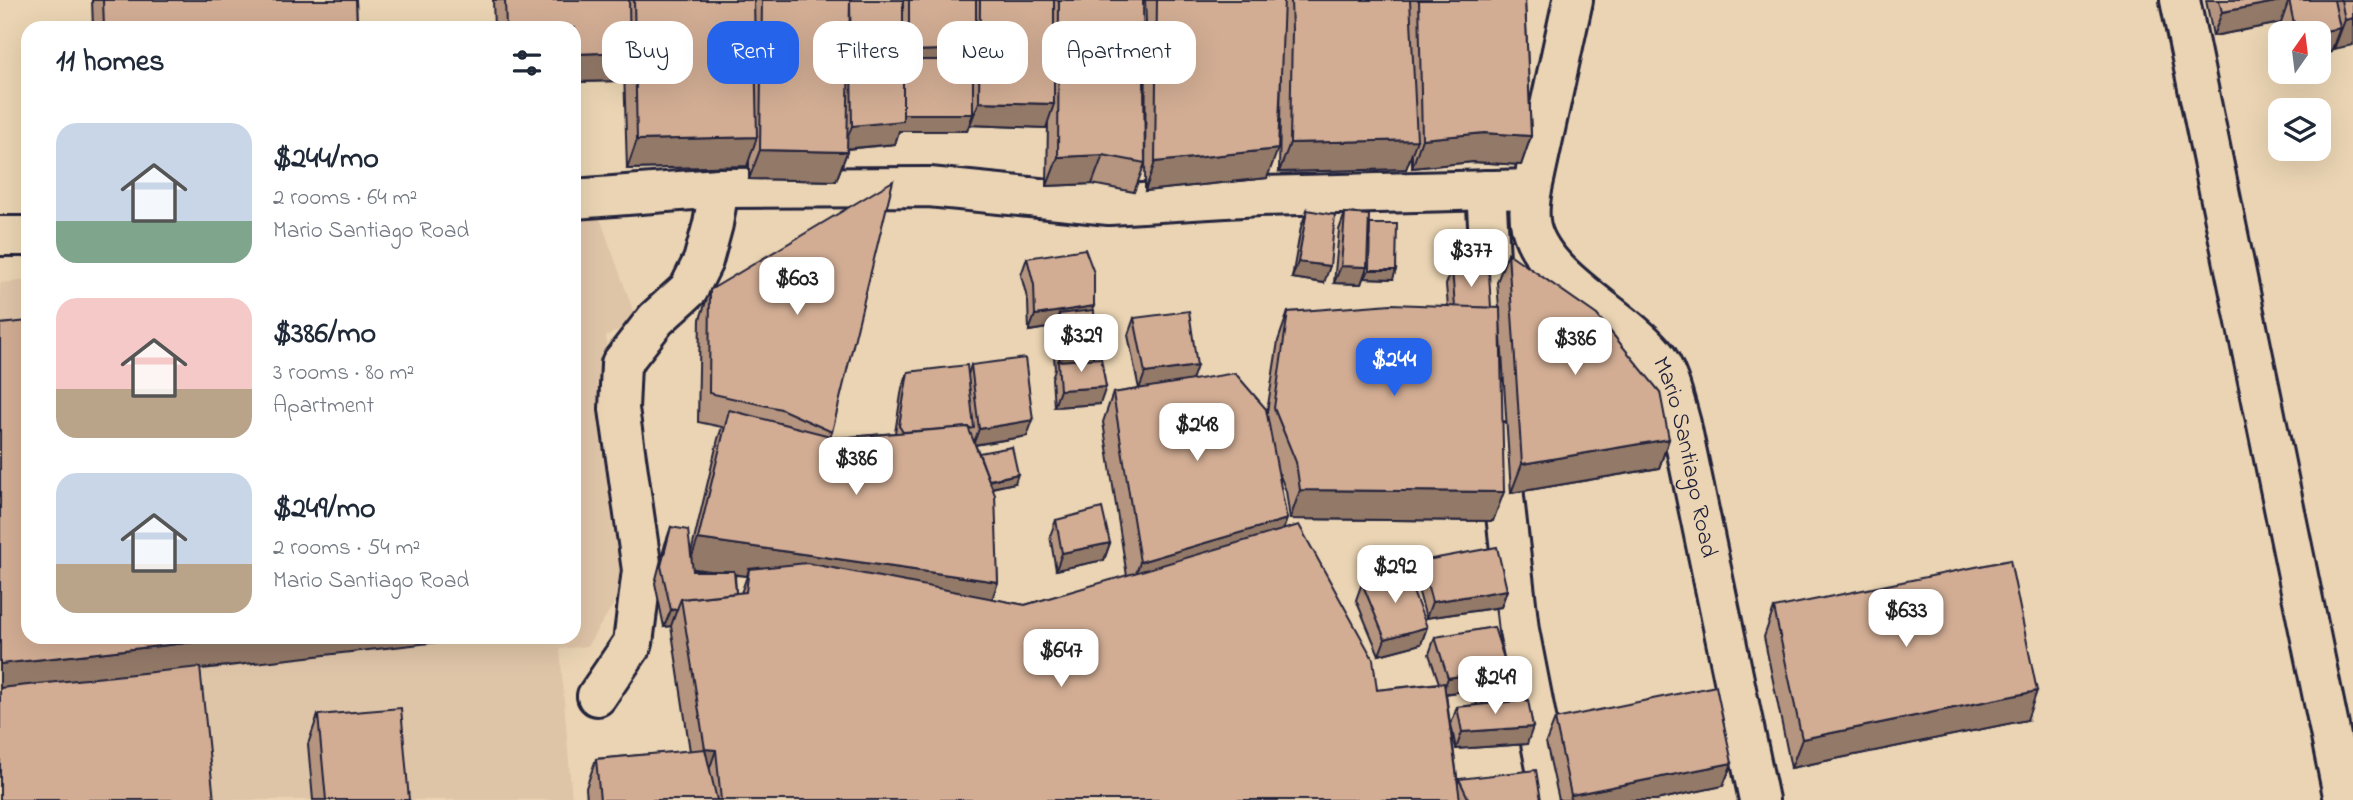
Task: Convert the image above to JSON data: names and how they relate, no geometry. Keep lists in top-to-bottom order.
{
  "streets": {
    "street": ["Mario Santiago Road"]
  },
  "north": "top",
  "page": {
    "chip": [
      "Buy",
      "Rent",
      "Filters",
      "New",
      "Apartment"
    ],
    "heading": "11 homes",
    "list": [
      {
        "name": "$244/mo",
        "note": "2 rooms · 64 m² · Mario Santiago Road"
      },
      {
        "name": "$386/mo",
        "note": "3 rooms · 80 m² · Apartment"
      },
      {
        "name": "$249/mo",
        "note": "2 rooms · 54 m² · Mario Santiago Road"
      }
    ],
    "price": [
      "$377",
      "$603",
      "$329",
      "$386",
      "$244",
      "$248",
      "$386",
      "$292",
      "$633",
      "$647",
      "$249"
    ]
  }
}
